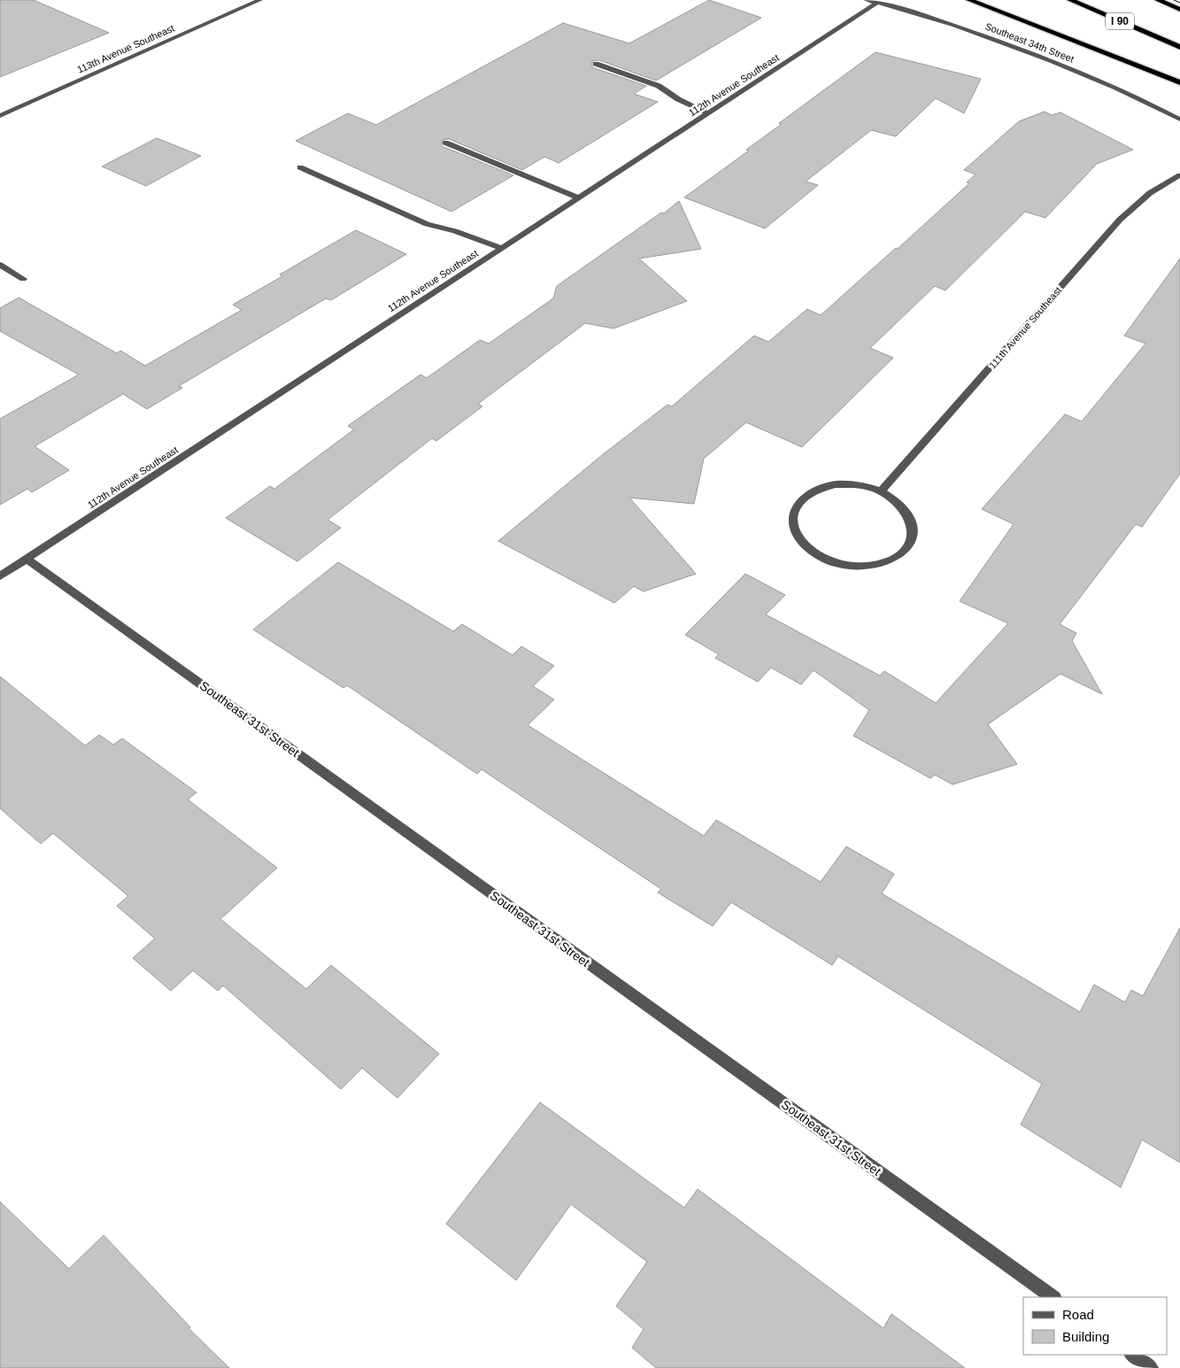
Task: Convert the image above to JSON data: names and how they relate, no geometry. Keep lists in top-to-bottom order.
{
  "streets": {
    "highway": ["I 90"],
    "street": [
      "Southeast 34th Street",
      "113th Avenue Southeast",
      "112th Avenue Southeast",
      "111th Avenue Southeast",
      "Southeast 31st Street"
    ]
  },
  "crossings": [
    ["Southeast 34th Street", "112th Avenue Southeast"],
    ["112th Avenue Southeast", "Southeast 31st Street"]
  ],
  "legend": ["Road", "Building"]
}
